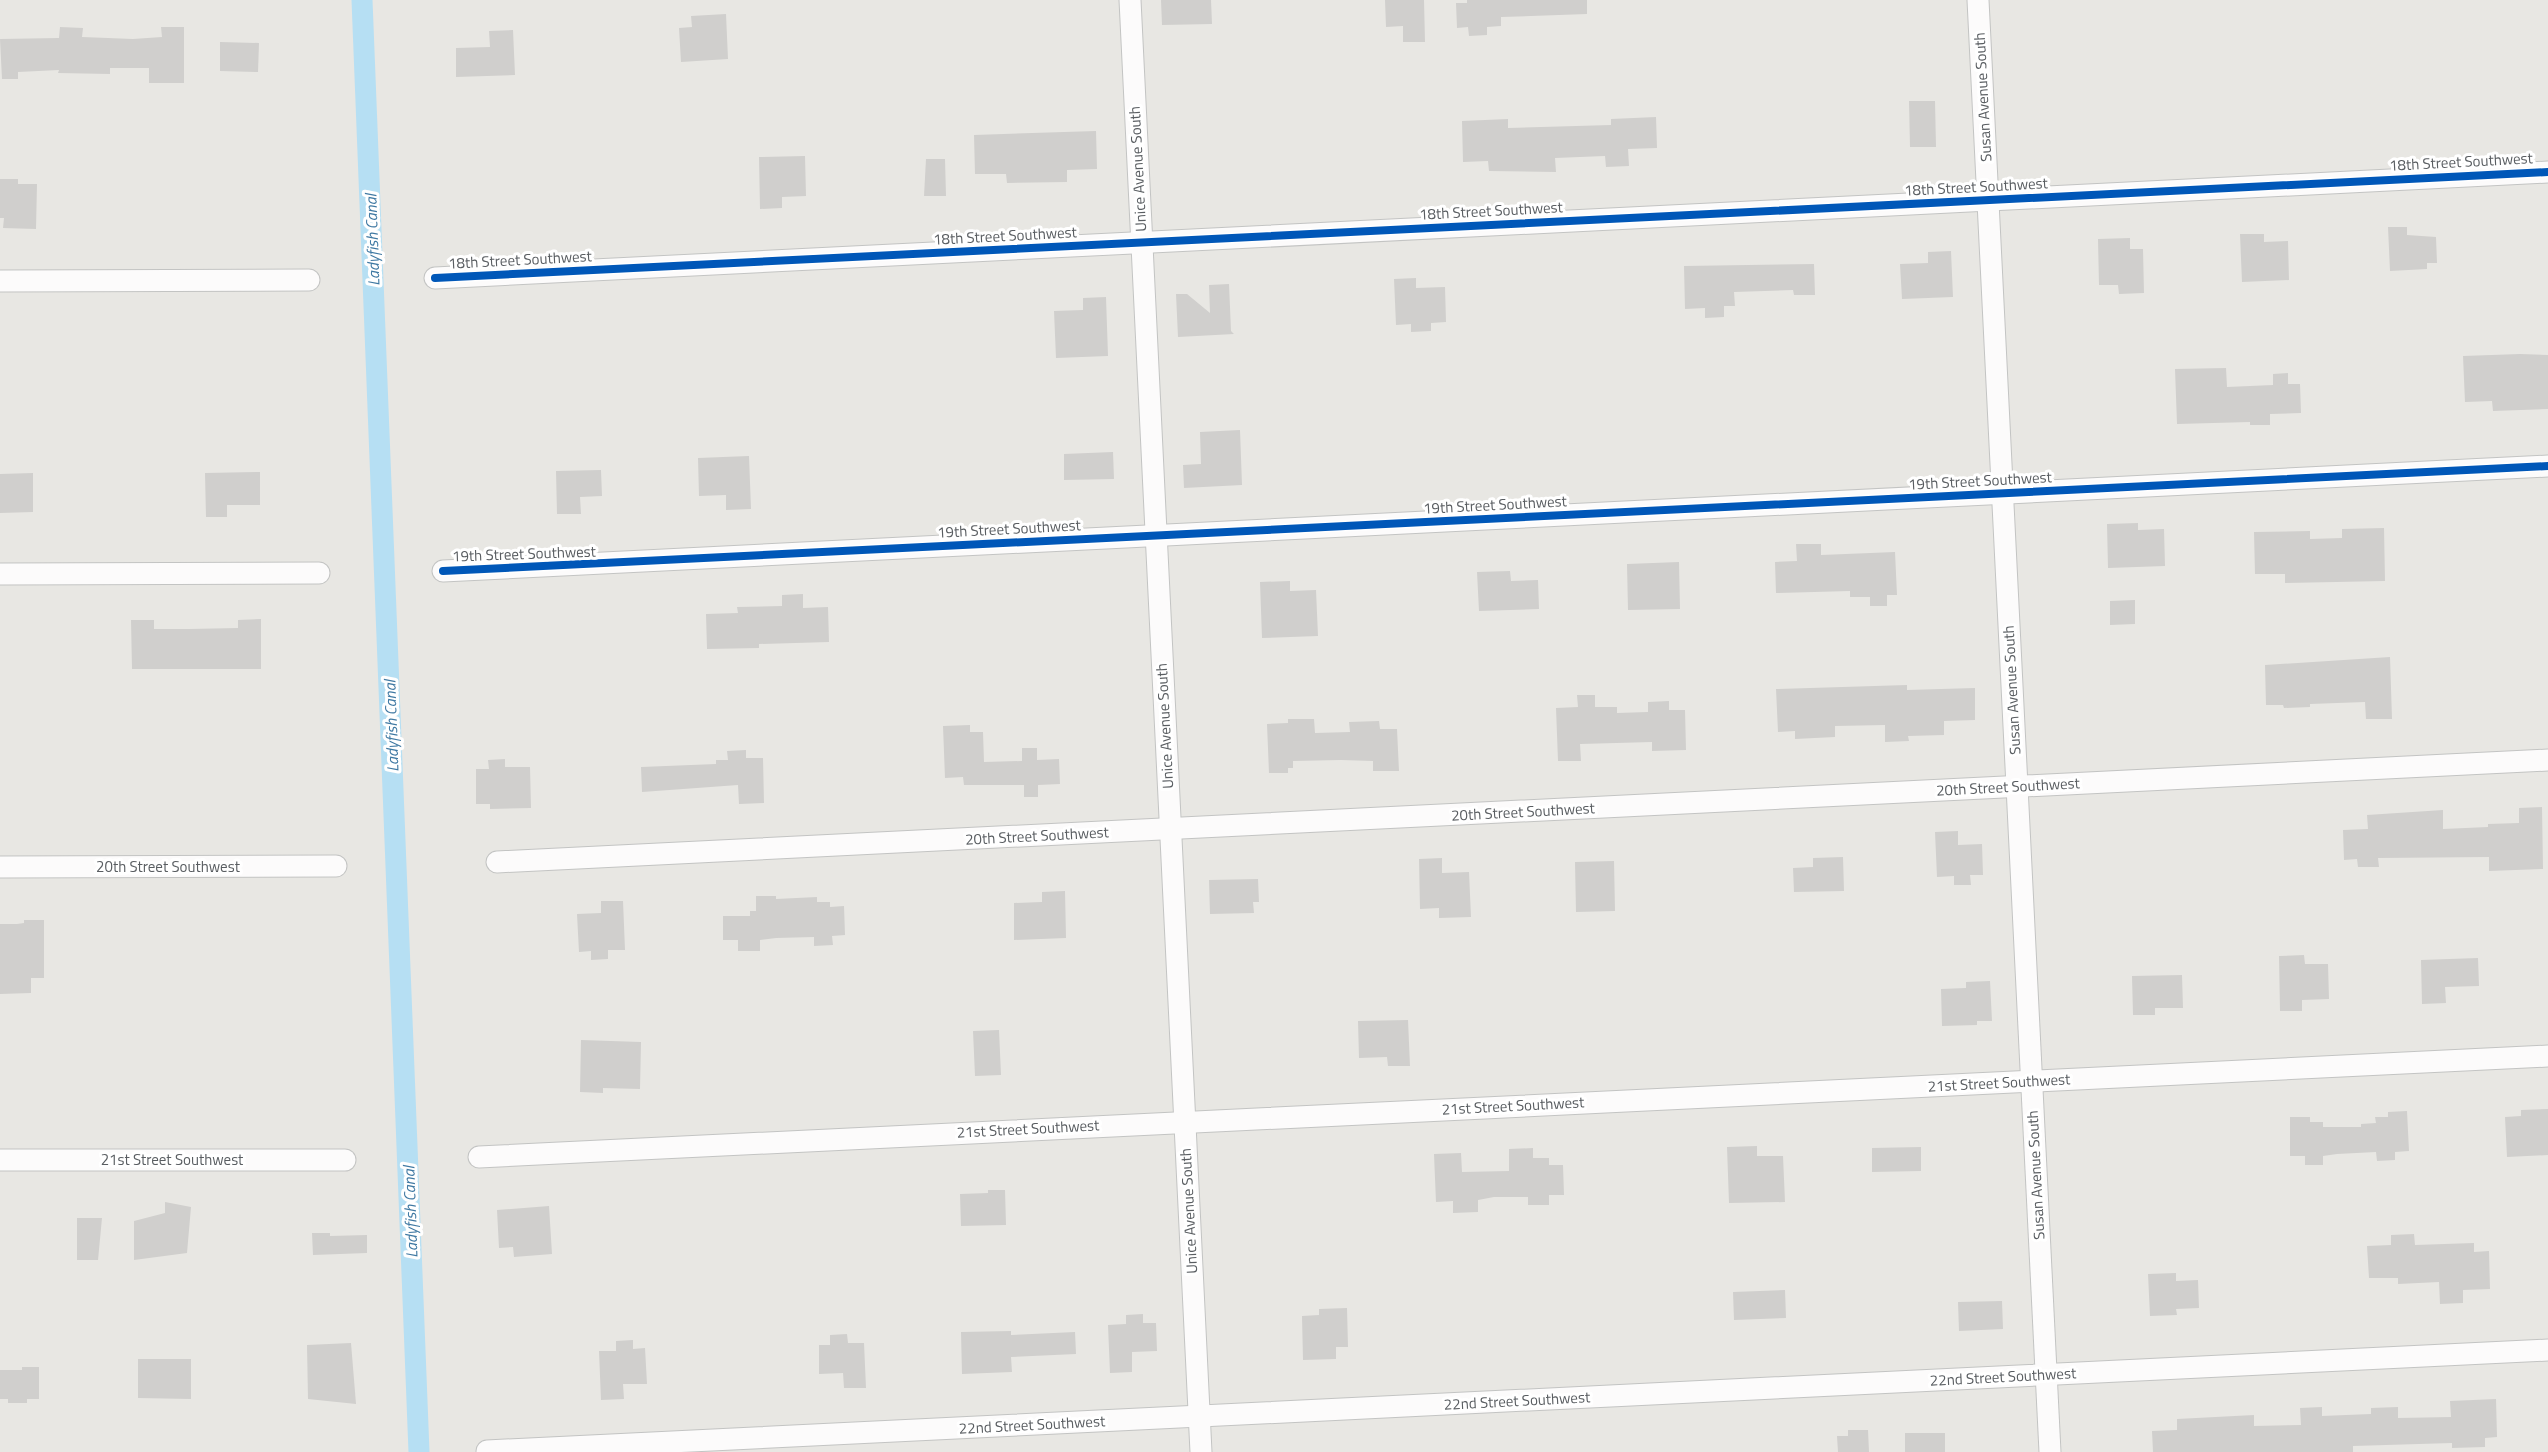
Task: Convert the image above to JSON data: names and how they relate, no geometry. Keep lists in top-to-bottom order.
{
  "streets": {
    "street": [
      "Susan Avenue South",
      "18th Street Southwest",
      "Unice Avenue South",
      "19th Street Southwest",
      "20th Street Southwest",
      "21st Street Southwest",
      "22nd Street Southwest"
    ]
  },
  "crossings": [
    ["Susan Avenue South", "18th Street Southwest"],
    ["Susan Avenue South", "19th Street Southwest"],
    ["Susan Avenue South", "20th Street Southwest"],
    ["Susan Avenue South", "21st Street Southwest"],
    ["Susan Avenue South", "22nd Street Southwest"],
    ["18th Street Southwest", "Unice Avenue South"],
    ["Unice Avenue South", "19th Street Southwest"],
    ["Unice Avenue South", "20th Street Southwest"],
    ["Unice Avenue South", "21st Street Southwest"],
    ["Unice Avenue South", "22nd Street Southwest"]
  ],
  "water": ["Ladyfish Canal"]
}
